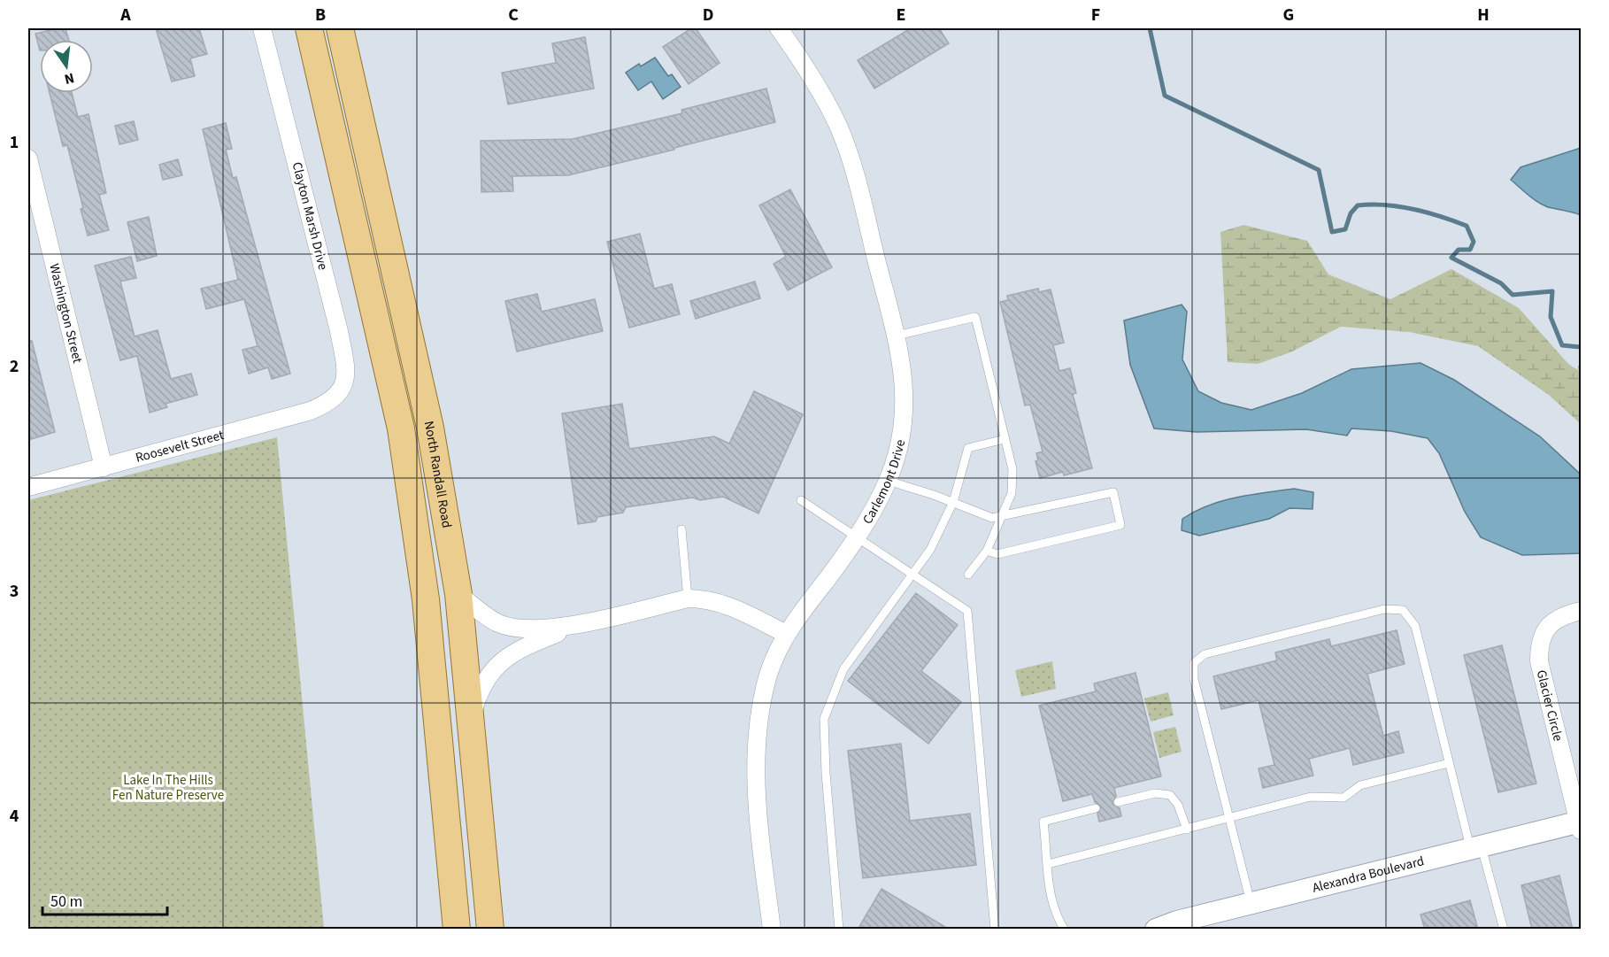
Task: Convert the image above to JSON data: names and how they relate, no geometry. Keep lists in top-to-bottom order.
{
  "streets": {
    "main road": ["North Randall Road"],
    "street": [
      "Clayton Marsh Drive",
      "Washington Street",
      "Roosevelt Street",
      "Carlemont Drive",
      "Glacier Circle",
      "Alexandra Boulevard"
    ]
  },
  "crossings": [
    ["Clayton Marsh Drive", "Roosevelt Street"],
    ["Washington Street", "Roosevelt Street"],
    ["Glacier Circle", "Alexandra Boulevard"]
  ],
  "parks": ["Lake In The Hills Fen Nature Preserve"],
  "scale_bar": "50 m",
  "north": "bottom",
  "grid": {
    "columns": [
      "A",
      "B",
      "C",
      "D",
      "E",
      "F",
      "G",
      "H"
    ],
    "rows": [
      "1",
      "2",
      "3",
      "4"
    ]
  }
}
